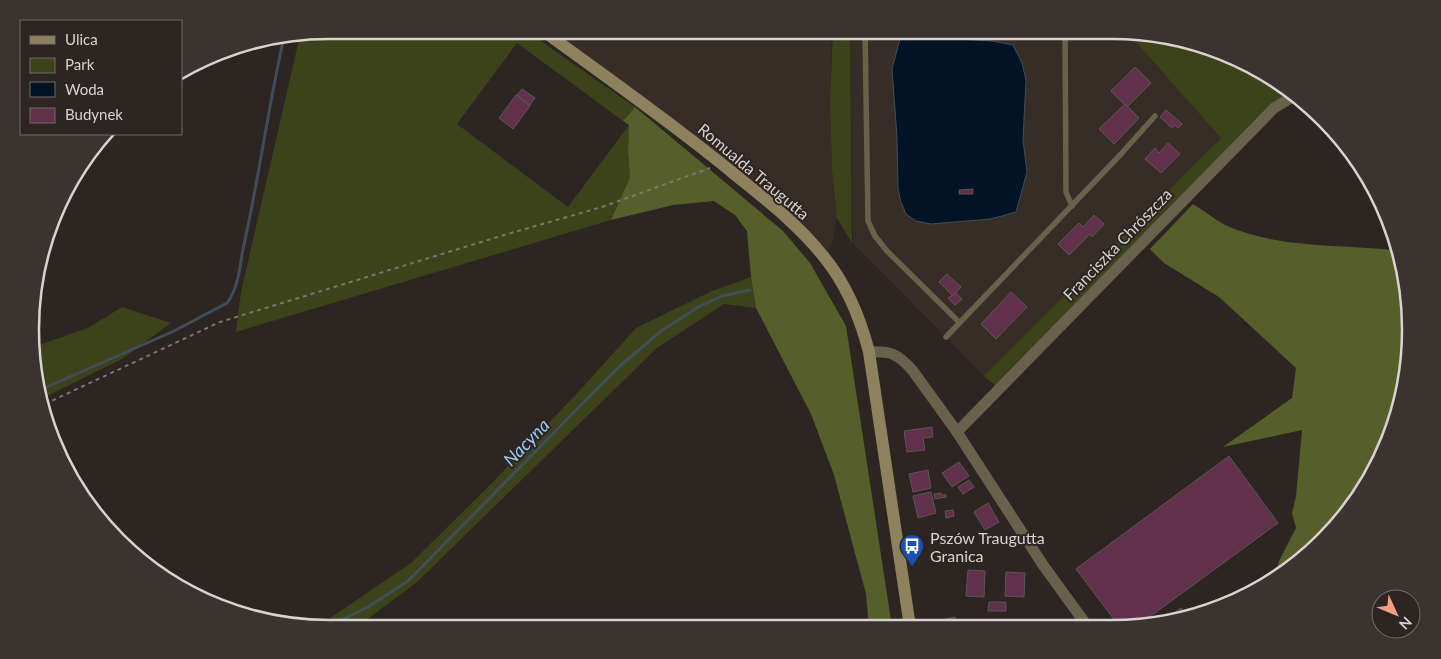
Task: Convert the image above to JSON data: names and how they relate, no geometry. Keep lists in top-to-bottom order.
{
  "streets": {
    "street": ["Romualda Traugutta", "Franciszka Chrószcza"]
  },
  "water": ["Nacyna"],
  "places": {
    "bus stop": ["Pszów Traugutta Granica"]
  },
  "legend": [
    "Ulica",
    "Park",
    "Woda",
    "Budynek"
  ],
  "north": "bottom right"
}
